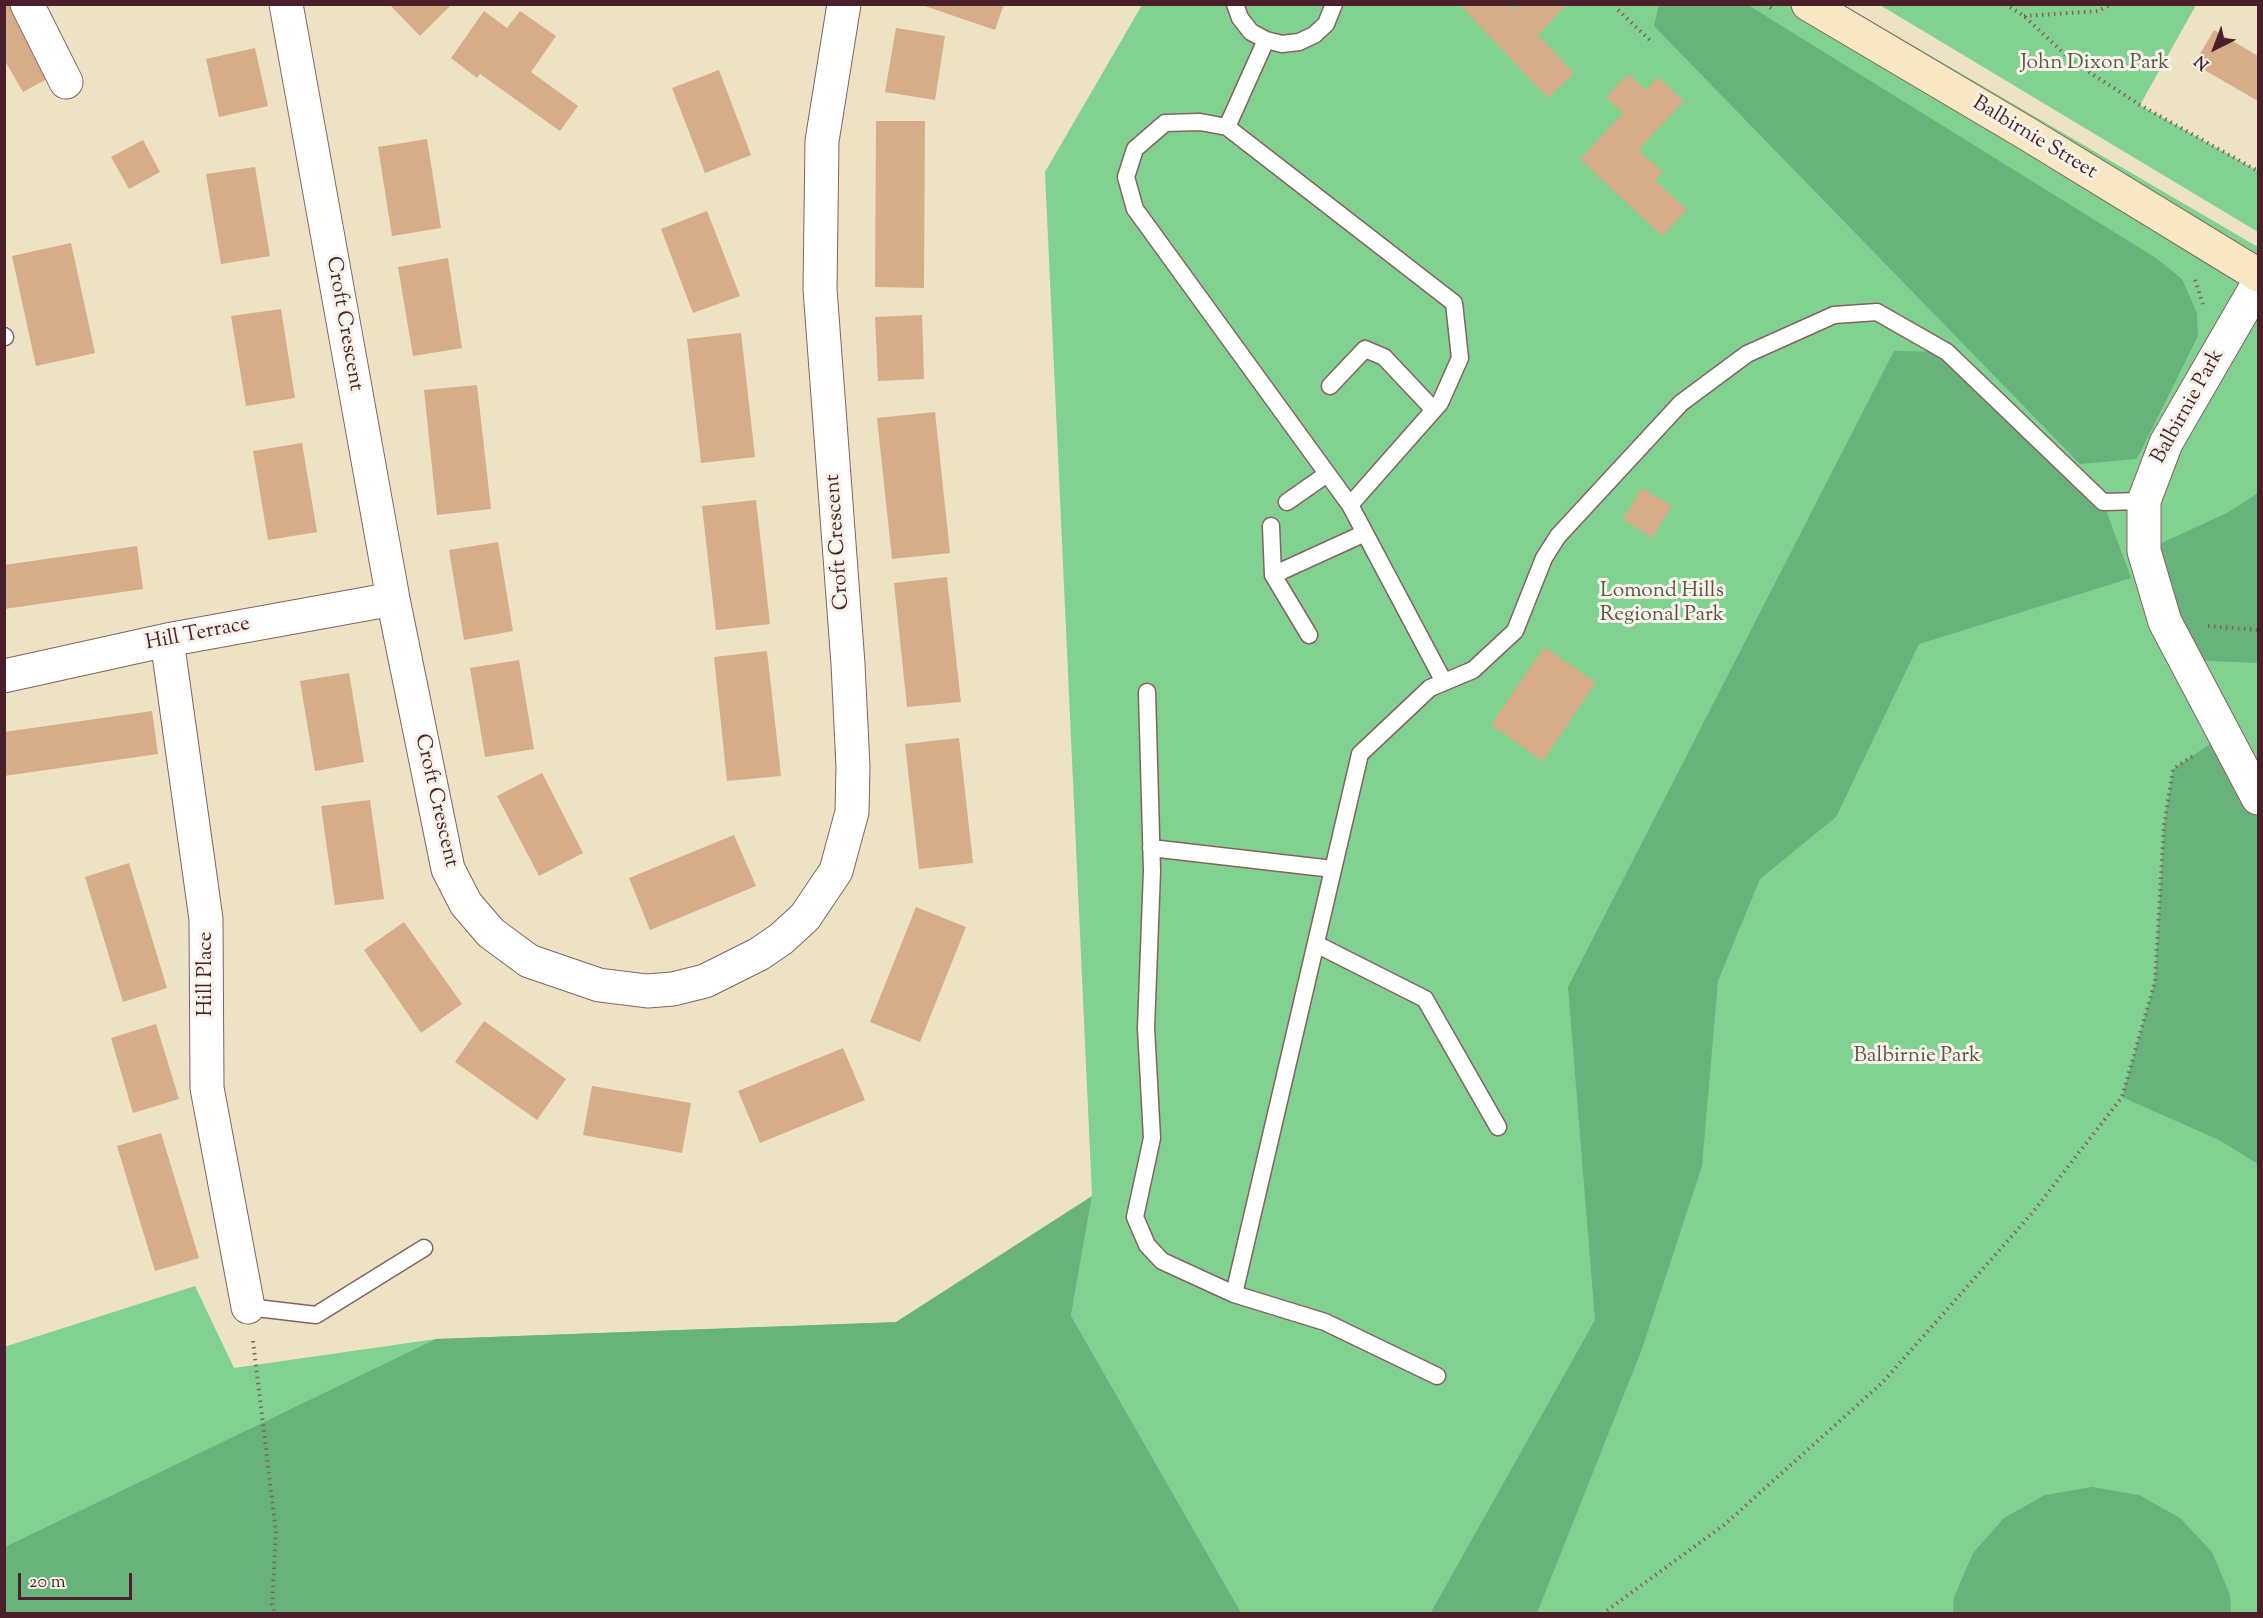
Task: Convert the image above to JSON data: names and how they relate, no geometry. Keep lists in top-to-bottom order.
{
  "streets": {
    "main road": ["Balbirnie Street"],
    "street": [
      "Croft Crescent",
      "Balbirnie Park",
      "Hill Terrace",
      "Hill Place"
    ]
  },
  "crossings": [
    ["Croft Crescent", "Hill Terrace"],
    ["Hill Terrace", "Hill Place"]
  ],
  "parks": ["John Dixon Park", "Lomond Hills Regional Park", "Balbirnie Park"],
  "scale_bar": "20 m",
  "north": "bottom left"
}
